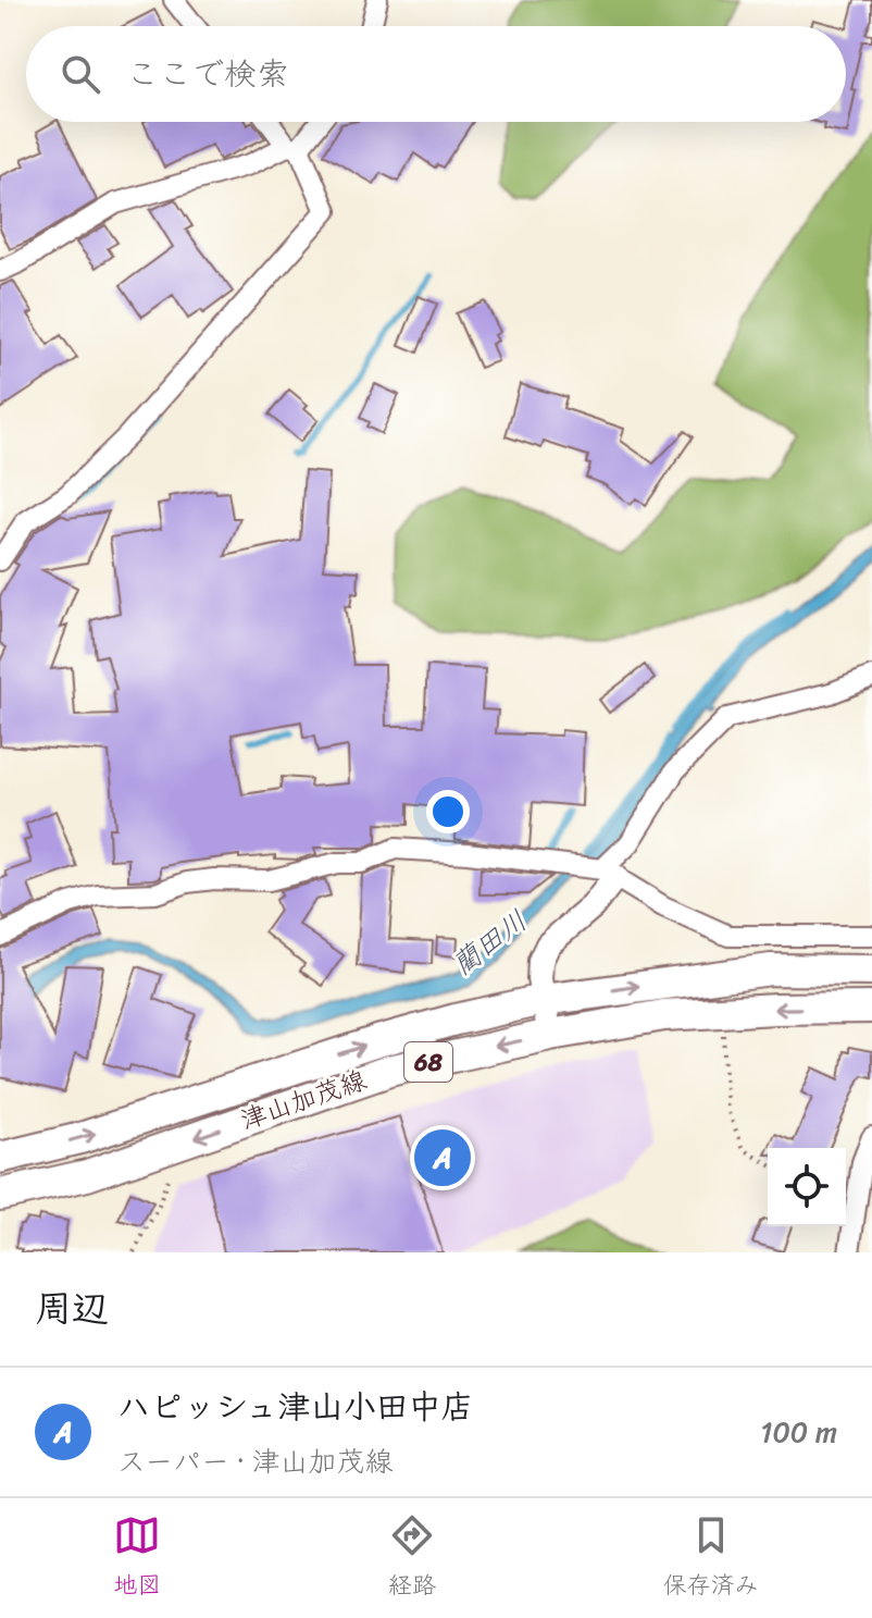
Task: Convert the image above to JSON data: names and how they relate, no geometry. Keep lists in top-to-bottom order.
{
  "streets": {
    "main road": ["68", "津山加茂線"]
  },
  "water": ["藺田川"],
  "page": {
    "search": "ここで検索",
    "pins": "A",
    "heading": "周辺",
    "list": [
      {
        "mark": "A",
        "name": "ハピッシュ津山小田中店",
        "note": "スーパー · 津山加茂線",
        "value": "100 m"
      }
    ],
    "nav": ["地図", "経路", "保存済み"]
  }
}
